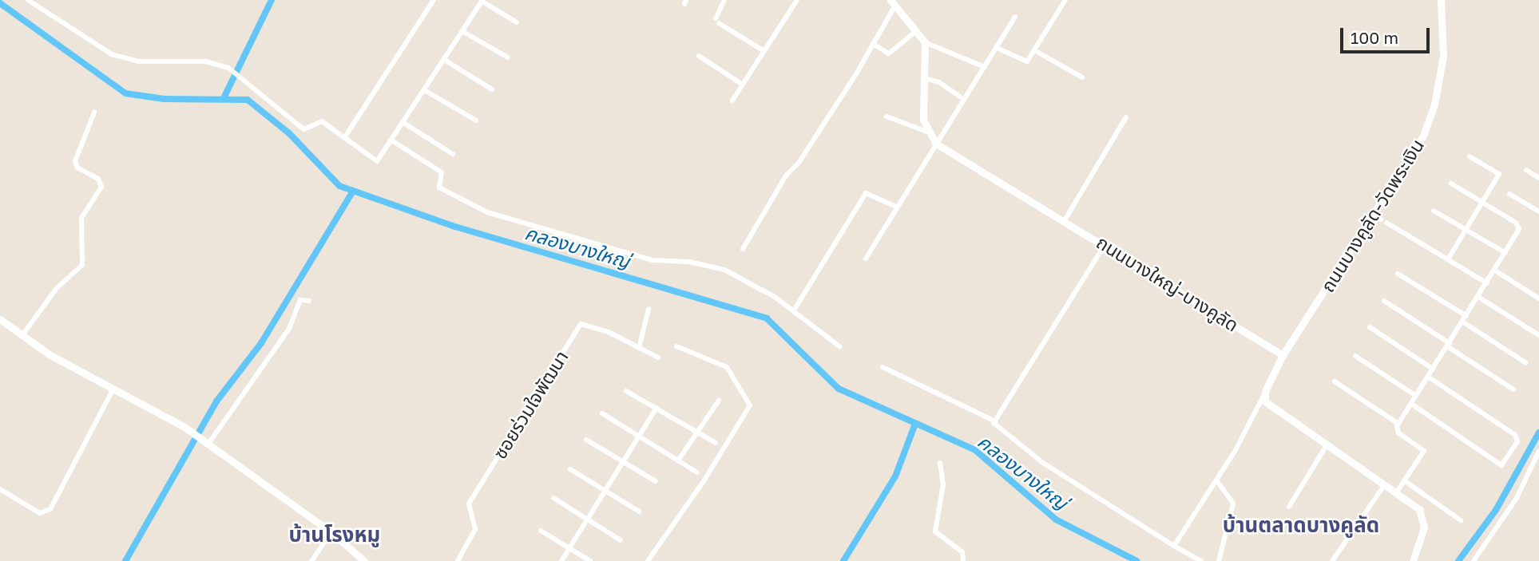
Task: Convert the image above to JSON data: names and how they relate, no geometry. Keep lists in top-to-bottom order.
{
  "streets": {
    "street": ["ถนนบางคูลัด-วัดพระเงิน", "ถนนบางใหญ่-บางคูลัด", "ซอยร่วมใจพัฒนา"]
  },
  "crossings": [
    ["ถนนบางคูลัด-วัดพระเงิน", "ถนนบางใหญ่-บางคูลัด"]
  ],
  "districts": ["บ้านตลาดบางคูลัด", "บ้านโรงหมู"],
  "water": ["คลองบางใหญ่"],
  "scale_bar": "100 m"
}
